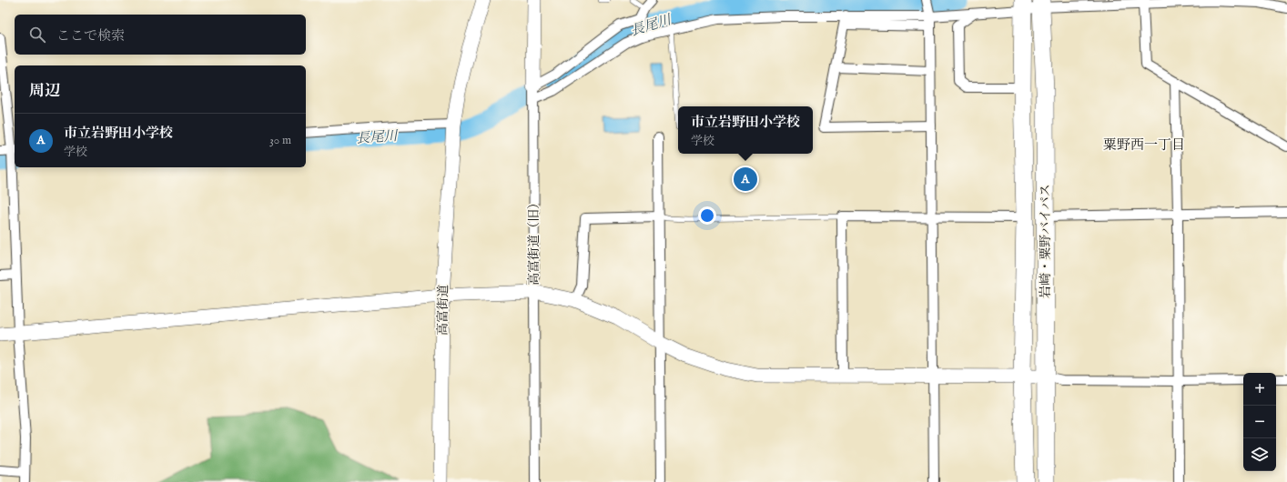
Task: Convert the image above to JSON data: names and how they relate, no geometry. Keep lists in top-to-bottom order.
{
  "streets": {
    "highway": ["岩崎・粟野バイパス"],
    "street": ["高富街道（旧）", "高富街道"]
  },
  "districts": ["粟野西一丁目"],
  "water": ["長尾川"],
  "page": {
    "search": "ここで検索",
    "heading": "周辺",
    "popup": ["市立岩野田小学校", "学校"],
    "list": [
      {
        "mark": "A",
        "name": "市立岩野田小学校",
        "note": "学校",
        "value": "30 m"
      }
    ],
    "pins": "A",
    "map_buttons": ["+", "−"]
  }
}
